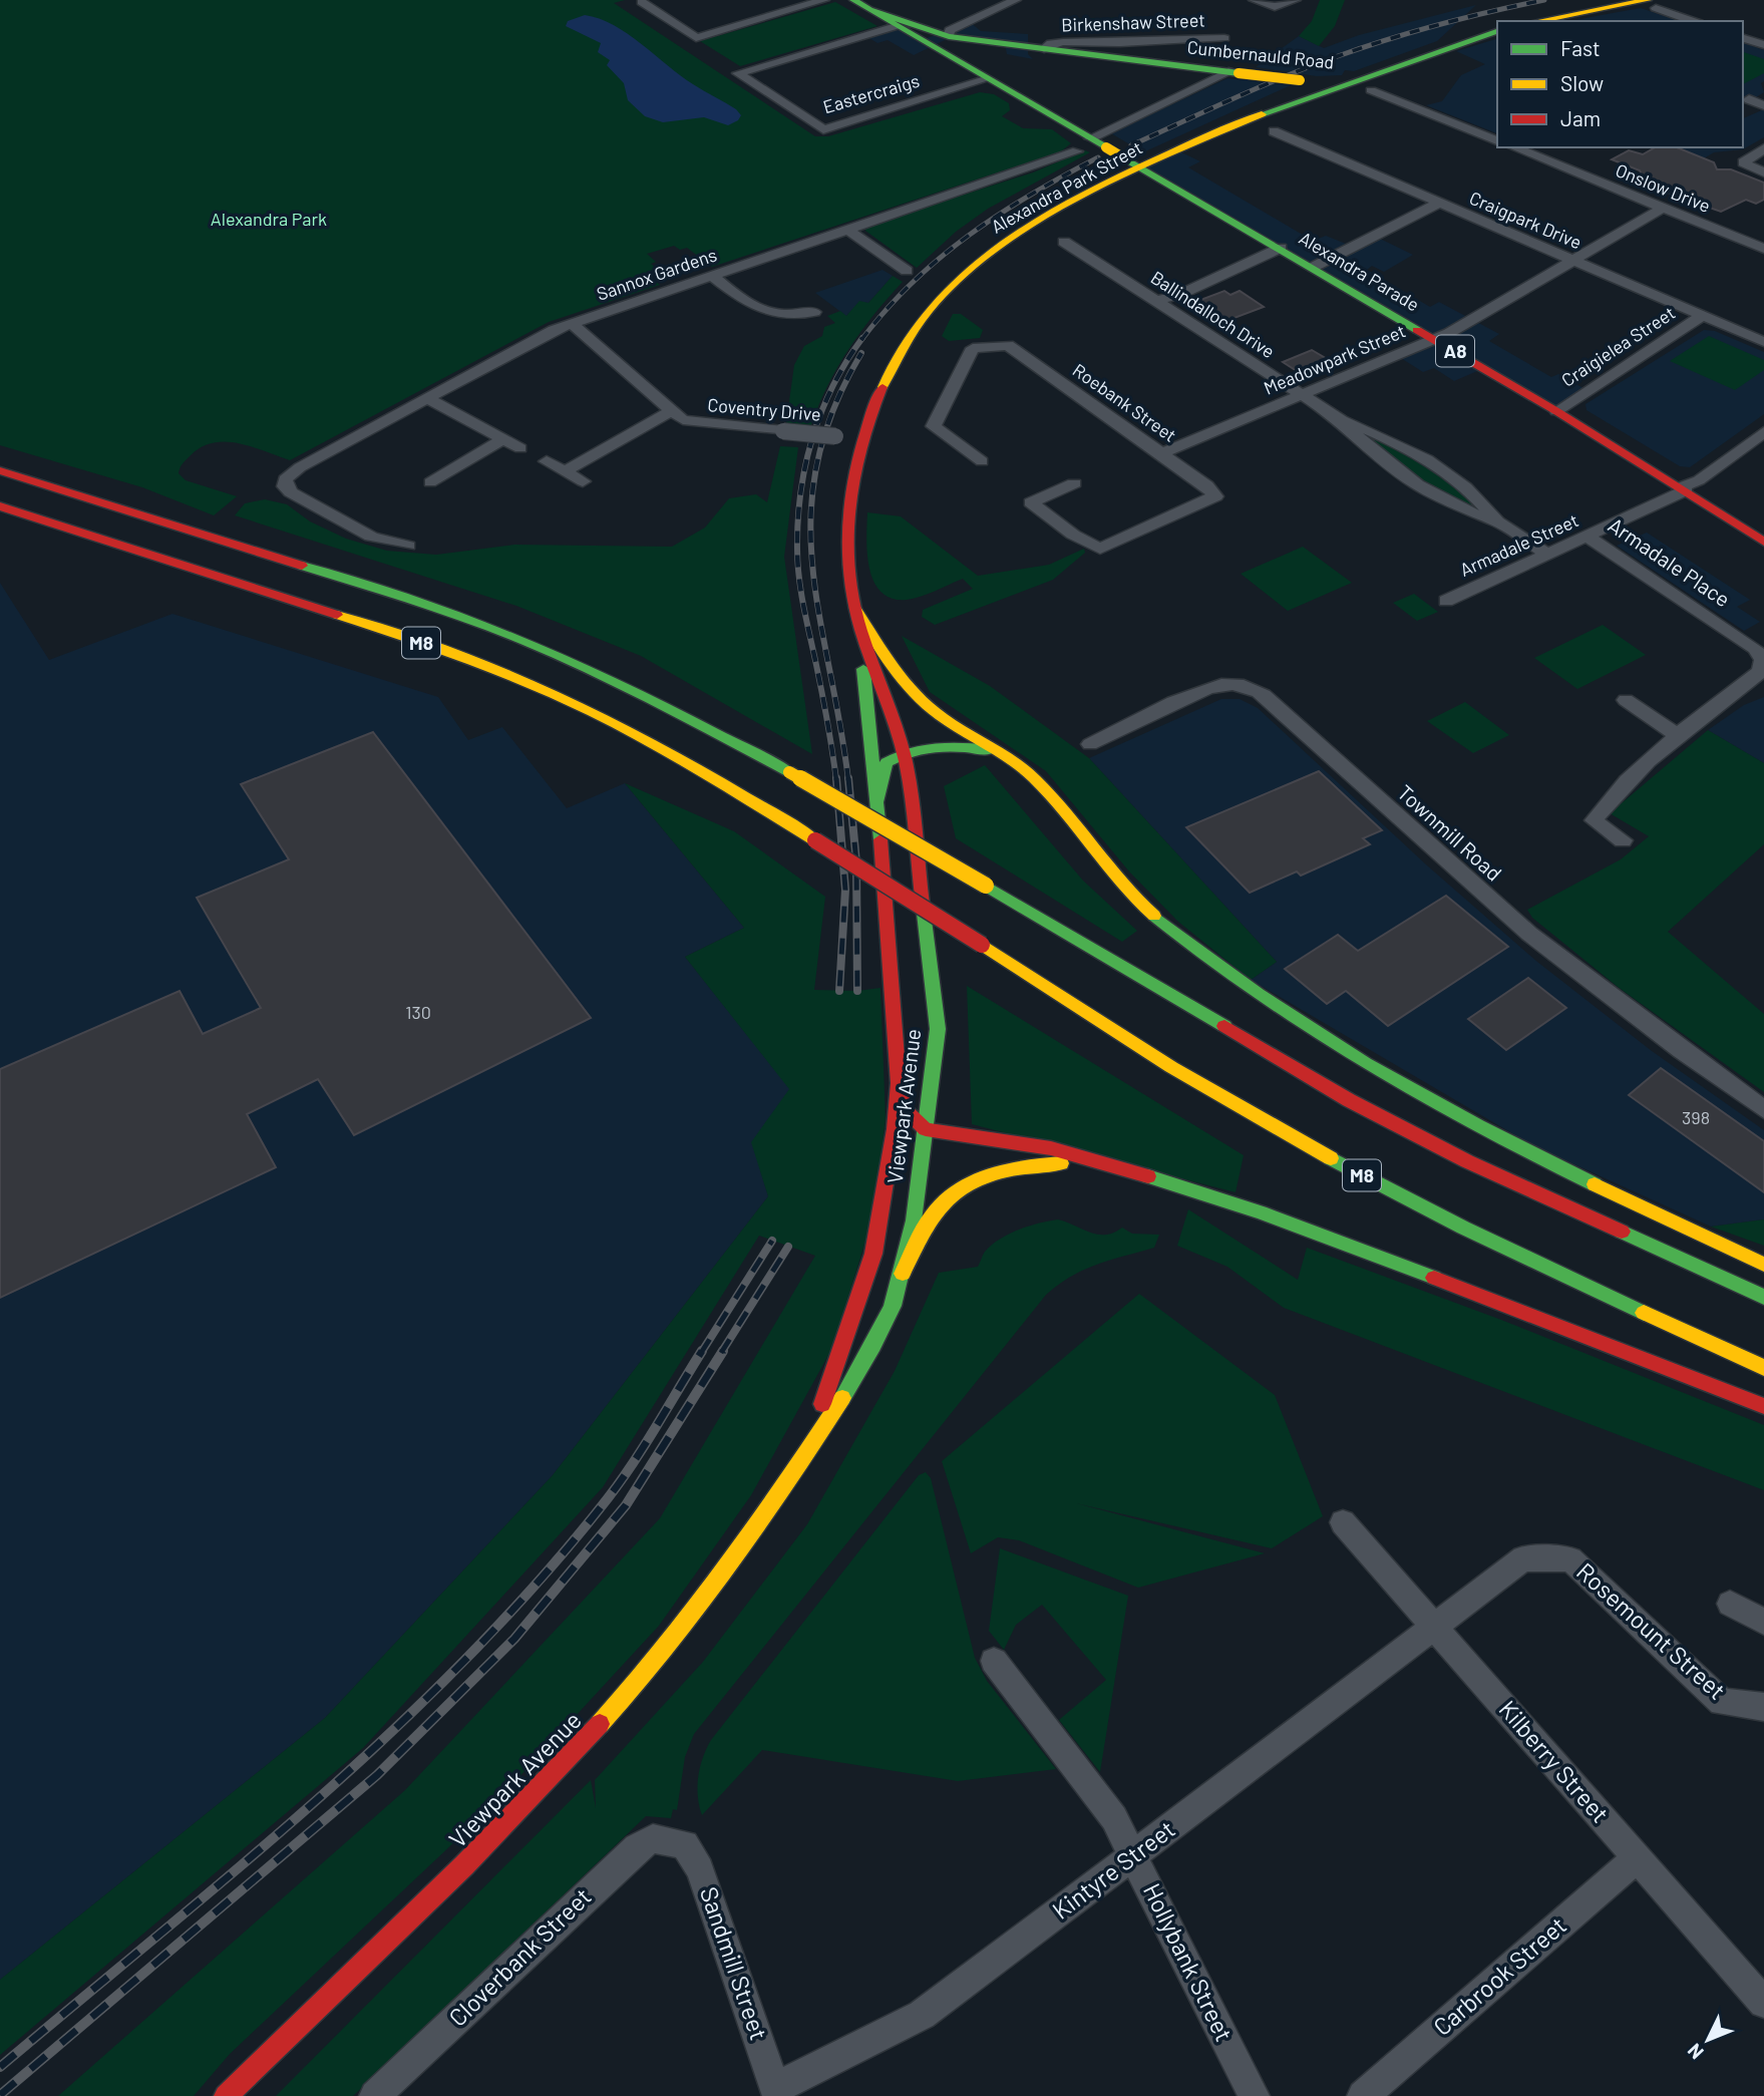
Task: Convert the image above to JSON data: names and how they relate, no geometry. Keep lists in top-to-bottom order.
{
  "streets": {
    "main road": [
      "Cumbernauld Road",
      "Alexandra Park Street",
      "Alexandra Parade",
      "A8",
      "M8",
      "Viewpark Avenue"
    ],
    "street": [
      "Birkenshaw Street",
      "Eastercraigs",
      "Onslow Drive",
      "Craigpark Drive",
      "Sannox Gardens",
      "Ballindalloch Drive",
      "Craigielea Street",
      "Meadowpark Street",
      "Roebank Street",
      "Coventry Drive",
      "Armadale Street",
      "Armadale Place",
      "Townmill Road",
      "Rosemount Street",
      "Kilberry Street",
      "Kintyre Street",
      "Cloverbank Street",
      "Hollybank Street",
      "Sandmill Street",
      "Carbrook Street"
    ]
  },
  "crossings": [
    ["Birkenshaw Street", "Cumbernauld Road"],
    ["Cumbernauld Road", "Eastercraigs"],
    ["Cumbernauld Road", "Alexandra Park Street"],
    ["Cumbernauld Road", "Alexandra Parade"],
    ["Eastercraigs", "Alexandra Parade"],
    ["Alexandra Park Street", "Alexandra Parade"],
    ["Alexandra Park Street", "Coventry Drive"],
    ["Alexandra Park Street", "Viewpark Avenue"],
    ["Onslow Drive", "Meadowpark Street"],
    ["Craigpark Drive", "Craigielea Street"],
    ["Craigpark Drive", "Meadowpark Street"],
    ["Alexandra Parade", "Craigielea Street"],
    ["Alexandra Parade", "Meadowpark Street"],
    ["Alexandra Parade", "Armadale Street"],
    ["Sannox Gardens", "Coventry Drive"],
    ["Ballindalloch Drive", "Meadowpark Street"],
    ["Ballindalloch Drive", "Armadale Street"],
    ["Meadowpark Street", "Roebank Street"],
    ["Coventry Drive", "Viewpark Avenue"],
    ["Armadale Street", "Armadale Place"],
    ["Rosemount Street", "Kilberry Street"],
    ["Rosemount Street", "Kintyre Street"],
    ["Kilberry Street", "Kintyre Street"],
    ["Kilberry Street", "Carbrook Street"],
    ["Kintyre Street", "Hollybank Street"],
    ["Kintyre Street", "Sandmill Street"],
    ["Cloverbank Street", "Sandmill Street"]
  ],
  "parks": ["Alexandra Park"],
  "house_numbers": ["130", "398"],
  "legend": ["Fast", "Slow", "Jam"],
  "north": "bottom left"
}
